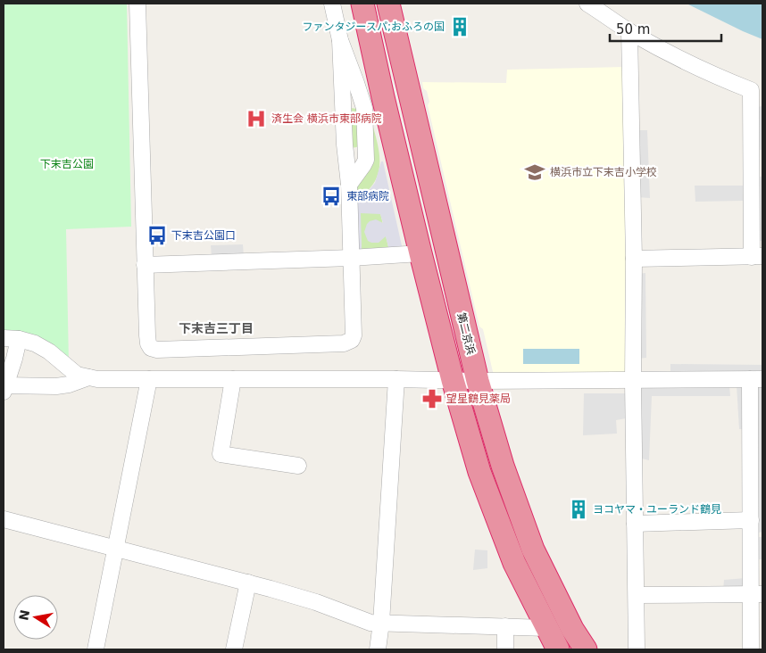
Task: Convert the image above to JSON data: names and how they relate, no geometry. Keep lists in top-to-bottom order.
{
  "streets": {
    "highway": ["第二京浜"]
  },
  "districts": ["下末吉三丁目"],
  "parks": ["下末吉公園"],
  "places": {
    "building": ["ファンタジースパ;おふろの国", "ヨコヤマ・ユーランド鶴見"],
    "hospital": ["済生会 横浜市東部病院"],
    "school or university": ["横浜市立下末吉小学校"],
    "bus stop": ["東部病院", "下末吉公園口"],
    "pharmacy": ["望星鶴見薬局"]
  },
  "scale_bar": "50 m",
  "north": "left"
}
